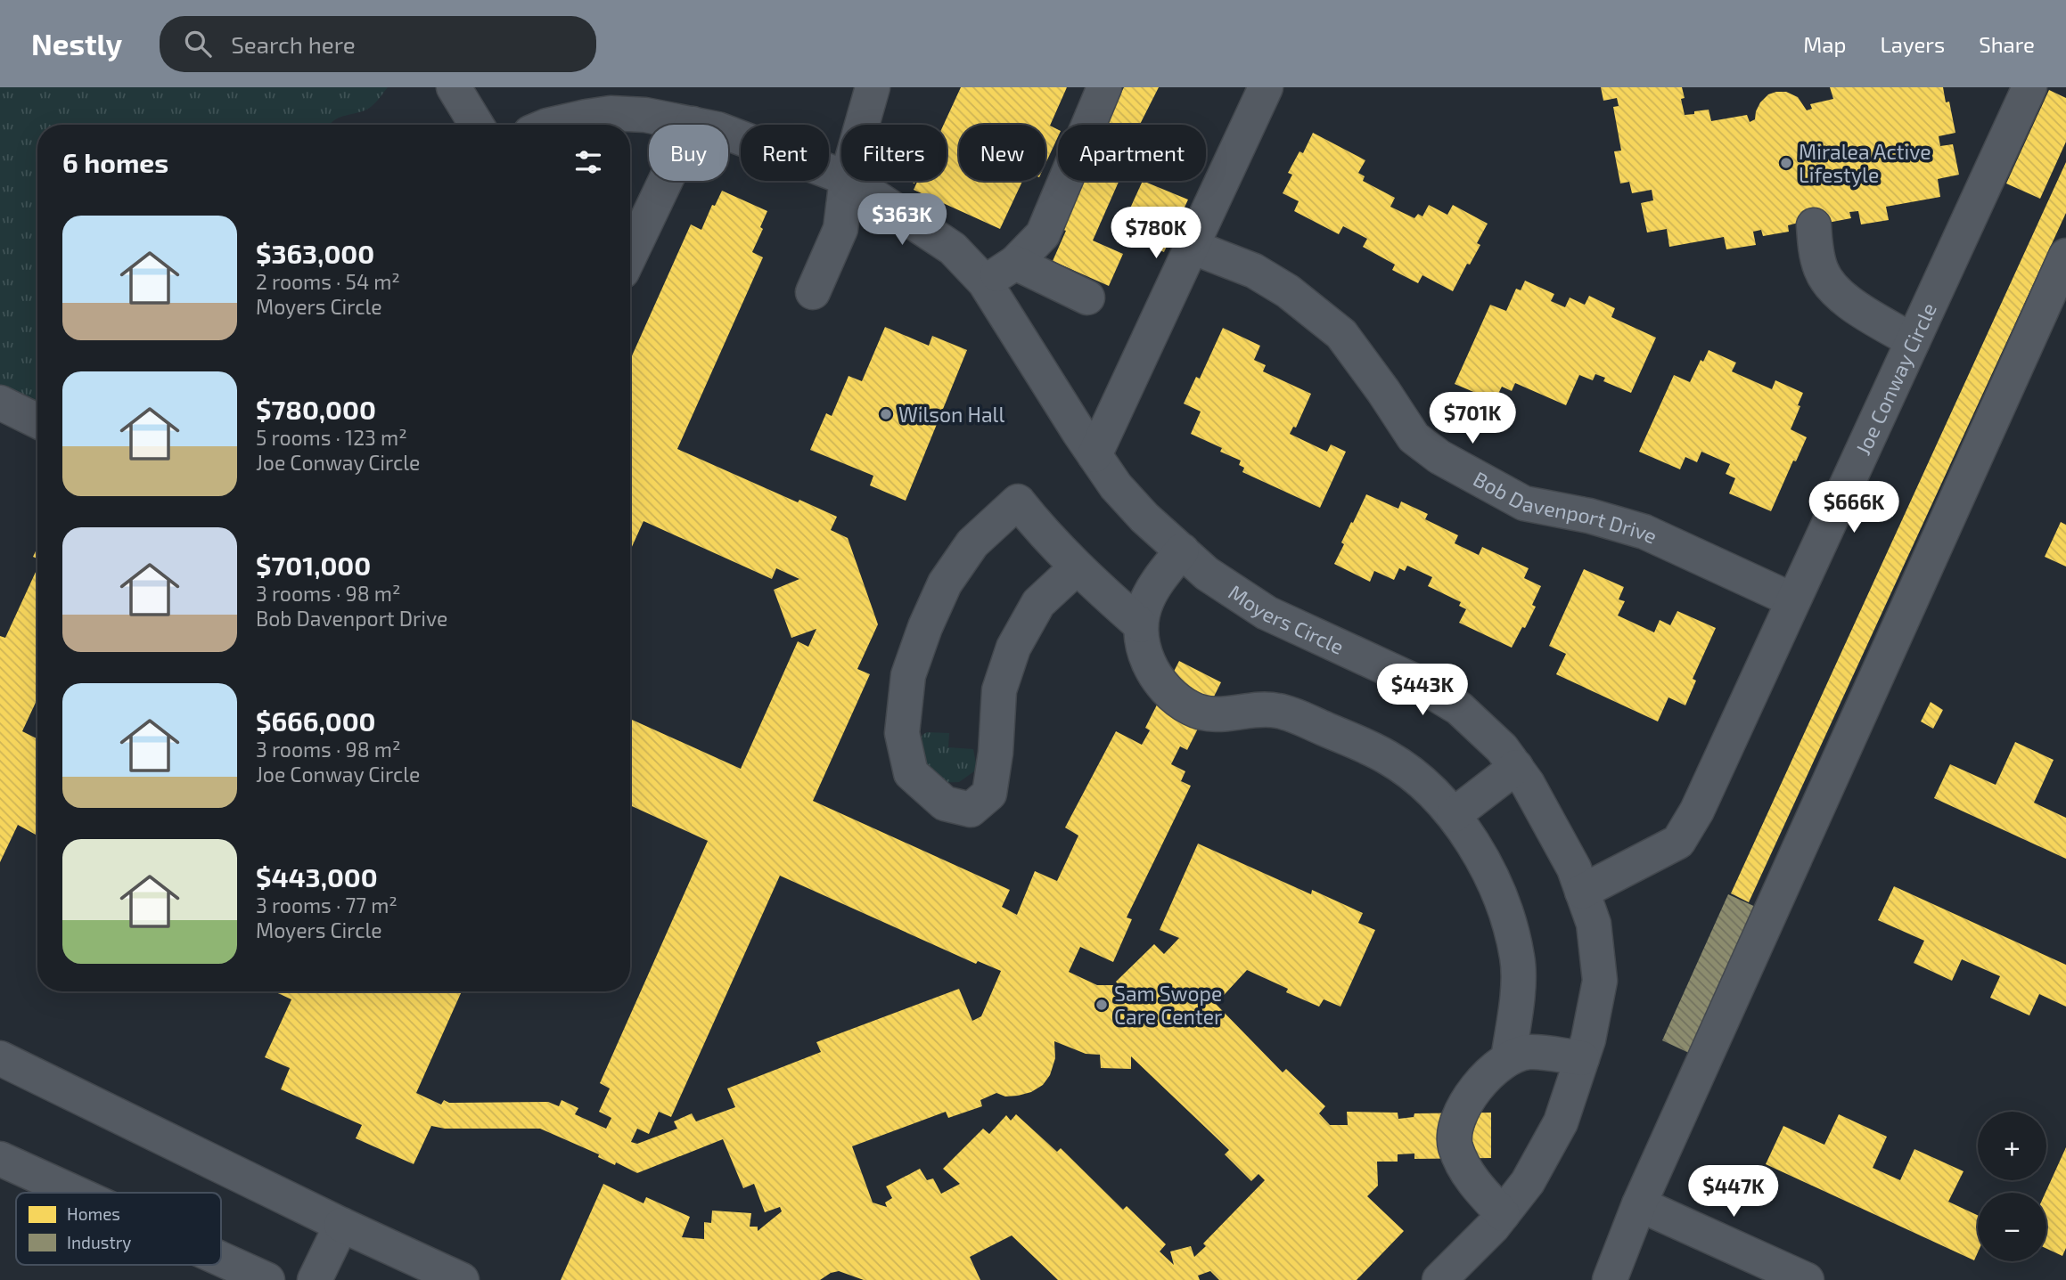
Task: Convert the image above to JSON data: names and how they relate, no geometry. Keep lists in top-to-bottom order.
{
  "streets": {
    "street": ["Joe Conway Circle", "Bob Davenport Drive", "Moyers Circle"]
  },
  "crossings": [
    ["Joe Conway Circle", "Bob Davenport Drive"],
    ["Joe Conway Circle", "Moyers Circle"]
  ],
  "places": ["Miralea Active Lifestyle", "Wilson Hall", "Sam Swope Care Center"],
  "legend": ["Homes", "Industry"],
  "page": {
    "header": "Nestly",
    "search": "Search here",
    "nav": ["Map", "Layers", "Share"],
    "chip": [
      "Buy",
      "Rent",
      "Filters",
      "New",
      "Apartment"
    ],
    "heading": "6 homes",
    "price": [
      "$363K",
      "$780K",
      "$701K",
      "$666K",
      "$443K",
      "$447K"
    ],
    "list": [
      {
        "name": "$363,000",
        "note": "2 rooms · 54 m² · Moyers Circle"
      },
      {
        "name": "$780,000",
        "note": "5 rooms · 123 m² · Joe Conway Circle"
      },
      {
        "name": "$701,000",
        "note": "3 rooms · 98 m² · Bob Davenport Drive"
      },
      {
        "name": "$666,000",
        "note": "3 rooms · 98 m² · Joe Conway Circle"
      },
      {
        "name": "$443,000",
        "note": "3 rooms · 77 m² · Moyers Circle"
      }
    ],
    "map_buttons": ["+", "−"]
  }
}
